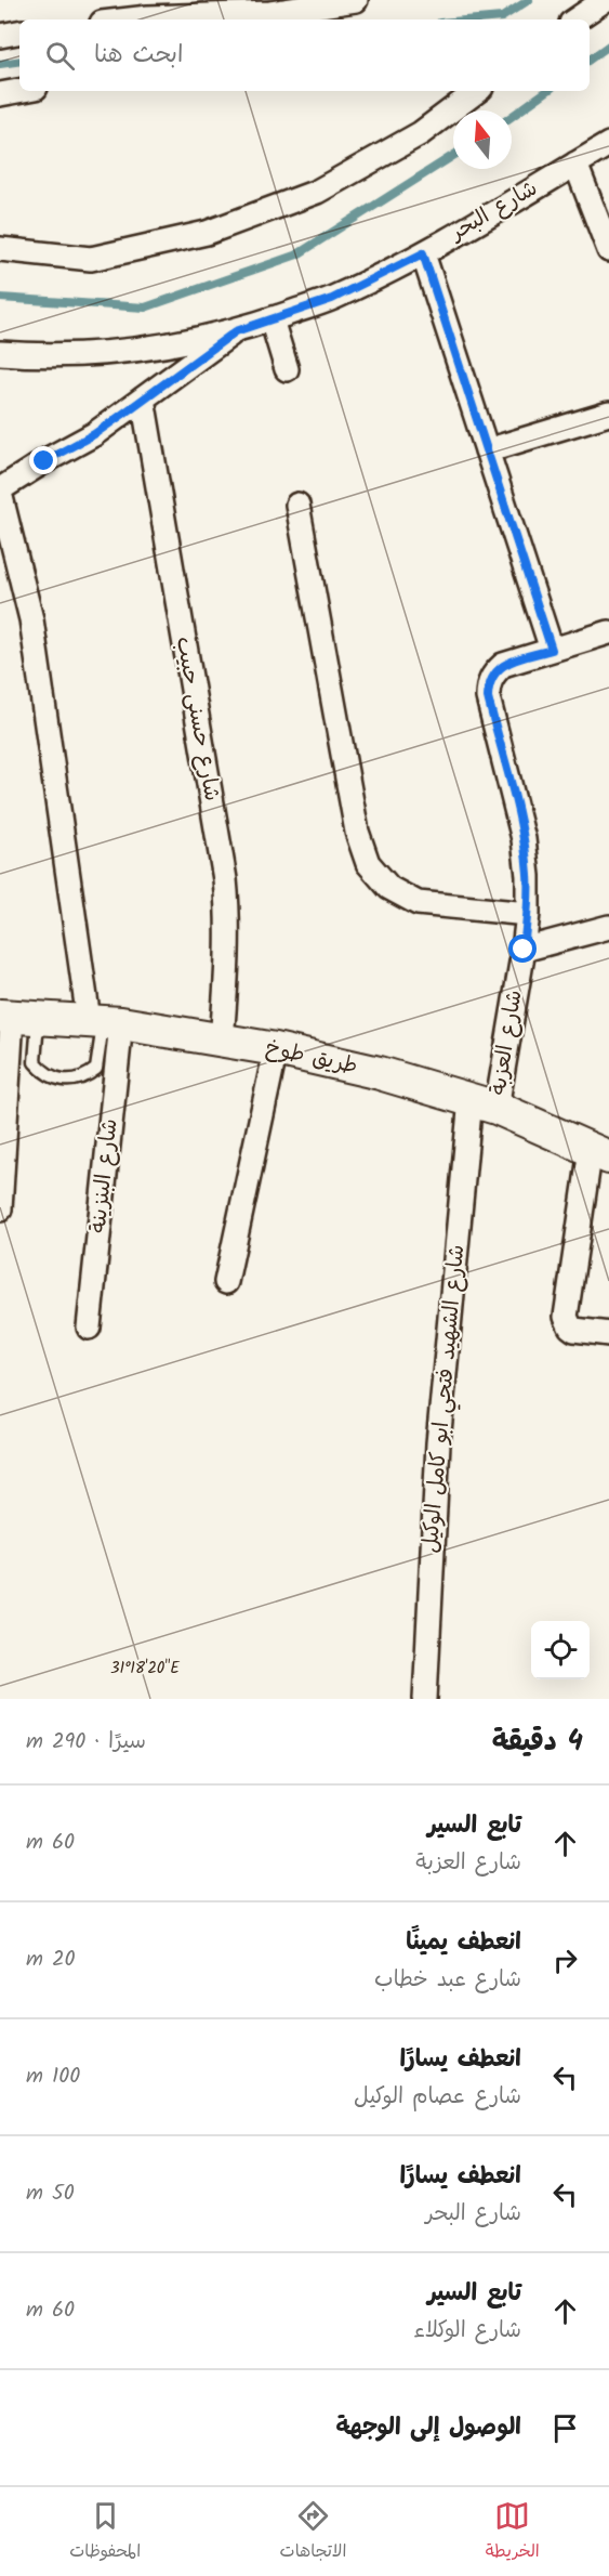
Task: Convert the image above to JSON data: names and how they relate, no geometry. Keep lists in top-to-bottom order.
{
  "streets": {
    "main road": ["طريق طوخ"],
    "street": [
      "شارع البحر",
      "شارع حسنى حبيب",
      "شارع العزبة",
      "شارع البنزينة",
      "شارع الشهيد فتحي ابو كامل الوكيل"
    ]
  },
  "crossings": [
    ["شارع حسنى حبيب", "طريق طوخ"],
    ["شارع العزبة", "طريق طوخ"],
    ["شارع العزبة", "شارع الشهيد فتحي ابو كامل الوكيل"],
    ["طريق طوخ", "شارع البنزينة"],
    ["طريق طوخ", "شارع الشهيد فتحي ابو كامل الوكيل"]
  ],
  "north": "top",
  "page": {
    "search": "ابحث هنا",
    "heading": ["4 دقيقة", "سيرًا · 290 m"],
    "list": [
      ["تابع السير", "شارع العزبة", "60 m"],
      ["انعطف يمينًا", "شارع عبد خطاب", "20 m"],
      ["انعطف يسارًا", "شارع عصام الوكيل", "100 m"],
      ["انعطف يسارًا", "شارع البحر", "50 m"],
      ["تابع السير", "شارع الوكلاء", "60 m"],
      "الوصول إلى الوجهة"
    ],
    "nav": ["الخريطة", "الاتجاهات", "المحفوظات"]
  },
  "coordinates": ["31°18'20\"E"]
}
